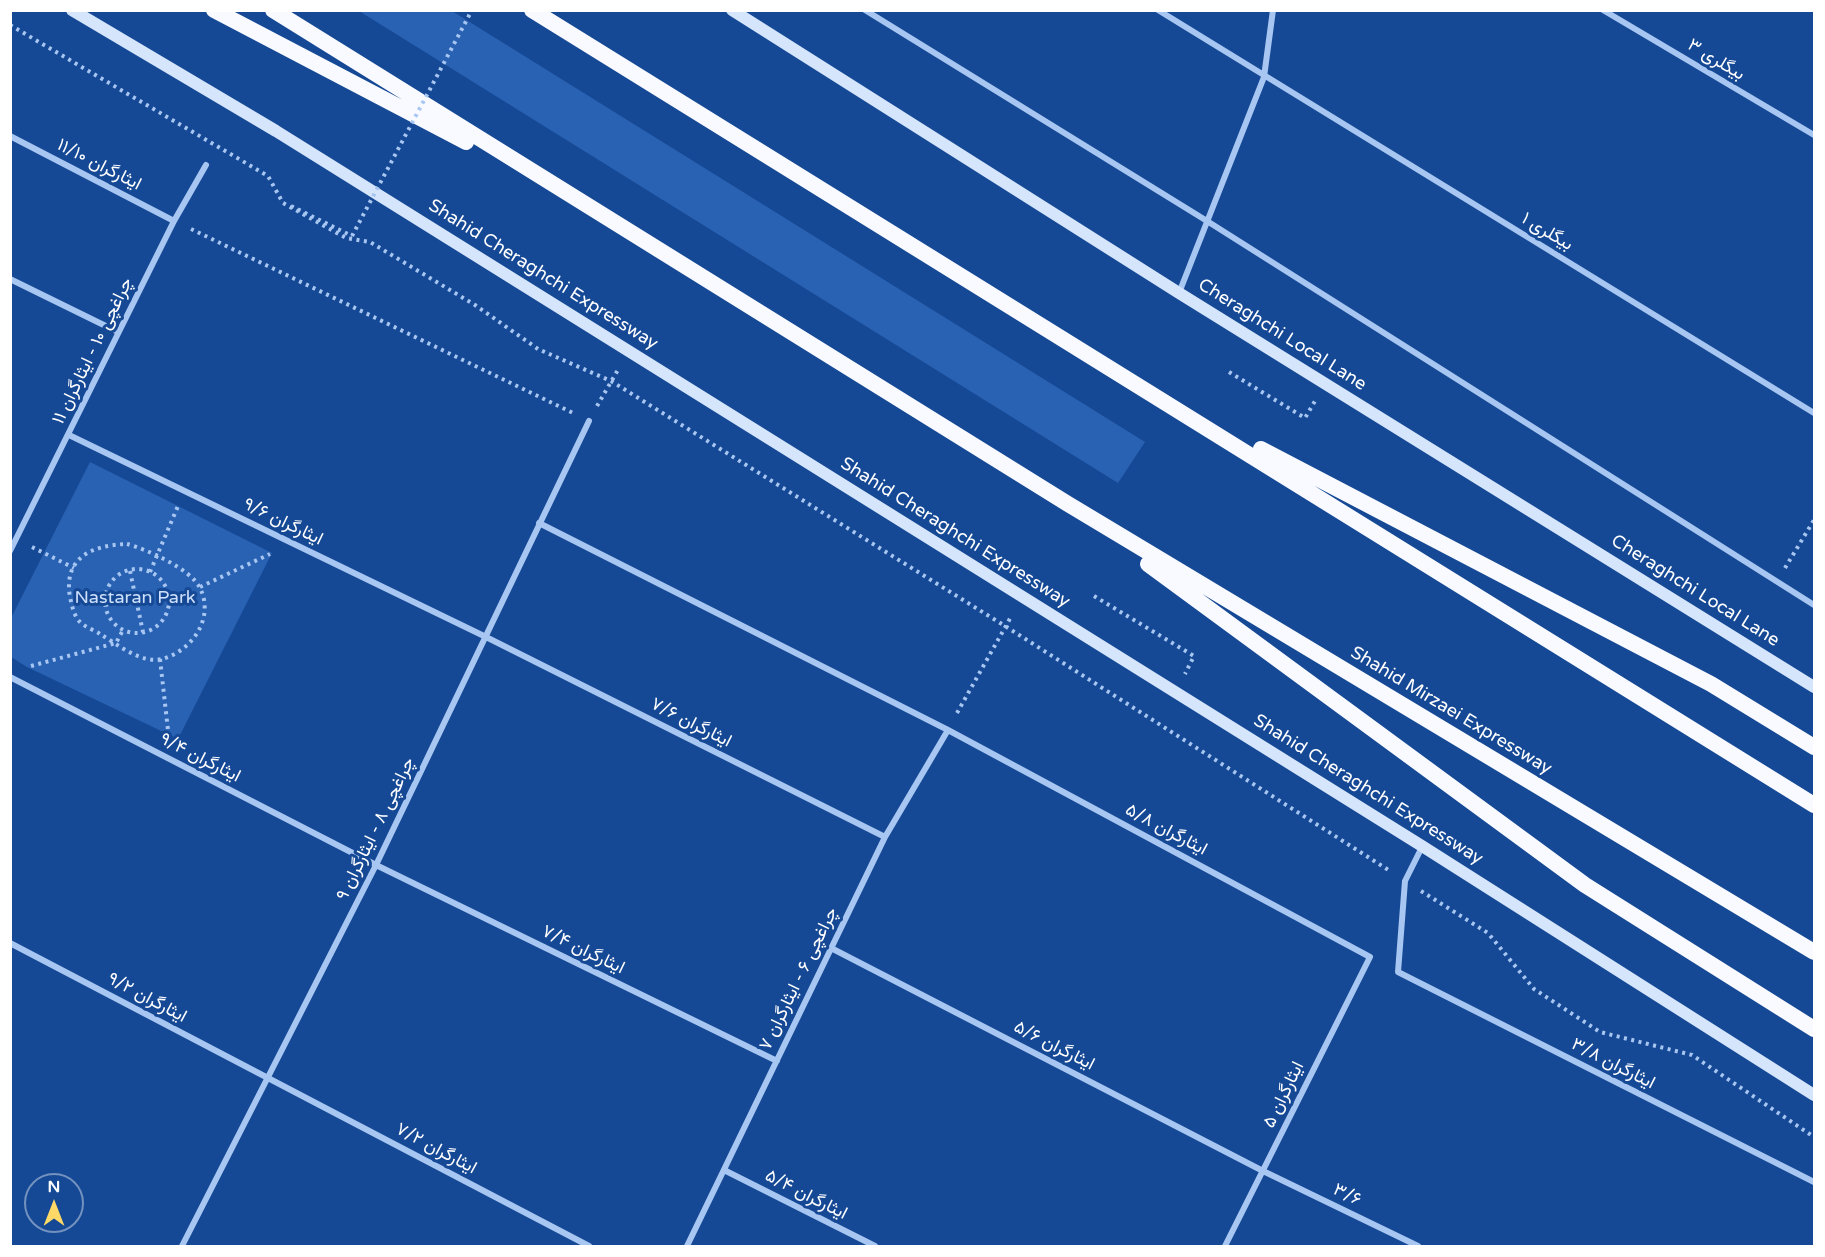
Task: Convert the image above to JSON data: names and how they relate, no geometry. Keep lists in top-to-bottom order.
{
  "streets": {
    "highway": ["Shahid Mirzaei Expressway"],
    "main road": ["Shahid Cheraghchi Expressway", "Cheraghchi Local Lane"],
    "street": [
      "بیگلری ۳",
      "ایثارگران ۱۱/۱۰",
      "بیگلری ۱",
      "چراغچی ۱۰ - ایثارگران ۱۱",
      "ایثارگران ۹/۶",
      "ایثارگران ۷/۶",
      "ایثارگران ۹/۴",
      "چراغچی ۸ - ایثارگران ۹",
      "ایثارگران ۵/۸",
      "ایثارگران ۷/۴",
      "چراغچی ۶ - ایثارگران ۷",
      "ایثارگران ۹/۲",
      "ایثارگران ۵/۶",
      "ایثارگران ۳/۸",
      "ایثارگران ۵",
      "ایثارگران ۷/۲",
      "ایثارگران ۵/۴",
      "۳/۶"
    ]
  },
  "crossings": [
    ["ایثارگران ۱۱/۱۰", "چراغچی ۱۰ - ایثارگران ۱۱"],
    ["چراغچی ۱۰ - ایثارگران ۱۱", "ایثارگران ۹/۶"],
    ["ایثارگران ۹/۶", "ایثارگران ۷/۶"],
    ["ایثارگران ۹/۶", "چراغچی ۸ - ایثارگران ۹"],
    ["ایثارگران ۷/۶", "چراغچی ۸ - ایثارگران ۹"],
    ["ایثارگران ۷/۶", "چراغچی ۶ - ایثارگران ۷"],
    ["ایثارگران ۹/۴", "چراغچی ۸ - ایثارگران ۹"],
    ["ایثارگران ۹/۴", "ایثارگران ۷/۴"],
    ["چراغچی ۸ - ایثارگران ۹", "ایثارگران ۵/۸"],
    ["چراغچی ۸ - ایثارگران ۹", "ایثارگران ۷/۴"],
    ["چراغچی ۸ - ایثارگران ۹", "ایثارگران ۹/۲"],
    ["چراغچی ۸ - ایثارگران ۹", "ایثارگران ۷/۲"],
    ["ایثارگران ۵/۸", "چراغچی ۶ - ایثارگران ۷"],
    ["ایثارگران ۵/۸", "ایثارگران ۵"],
    ["ایثارگران ۷/۴", "چراغچی ۶ - ایثارگران ۷"],
    ["چراغچی ۶ - ایثارگران ۷", "ایثارگران ۵/۶"],
    ["چراغچی ۶ - ایثارگران ۷", "ایثارگران ۵/۴"],
    ["ایثارگران ۹/۲", "ایثارگران ۷/۲"],
    ["ایثارگران ۵/۶", "ایثارگران ۵"],
    ["ایثارگران ۵/۶", "۳/۶"],
    ["ایثارگران ۵", "۳/۶"]
  ],
  "parks": ["Nastaran Park"],
  "north": "top"
}
